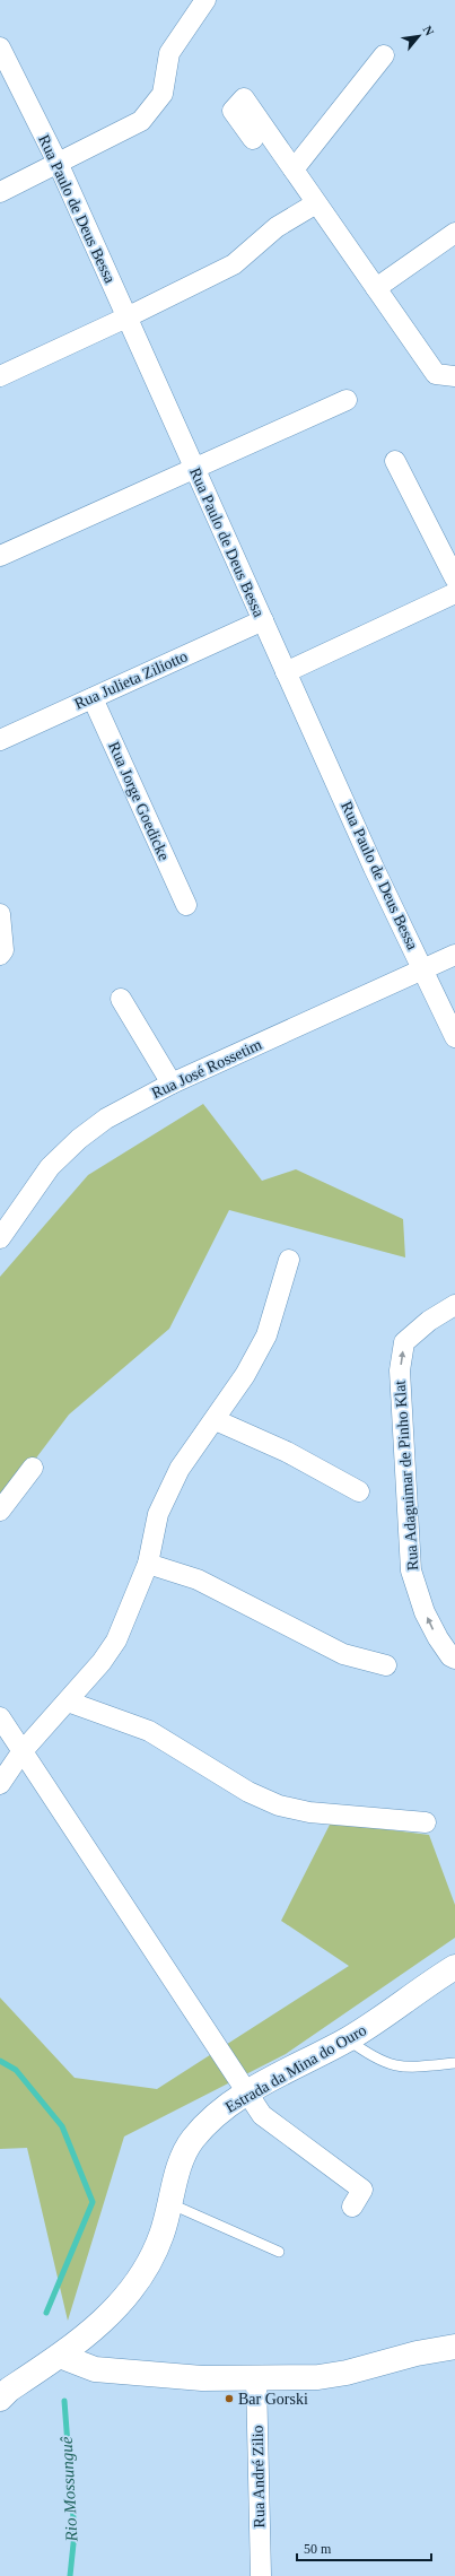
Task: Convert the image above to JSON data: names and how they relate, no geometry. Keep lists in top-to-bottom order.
{
  "streets": {
    "street": [
      "Rua Paulo de Deus Bessa",
      "Rua Julieta Ziliotto",
      "Rua Jorge Goedicke",
      "Rua José Rossetim",
      "Rua Adaguimar de Pinho Klat",
      "Estrada da Mina do Ouro",
      "Rua André Zilio"
    ]
  },
  "crossings": [
    ["Rua Paulo de Deus Bessa", "Rua Julieta Ziliotto"],
    ["Rua Paulo de Deus Bessa", "Rua José Rossetim"],
    ["Rua Julieta Ziliotto", "Rua Jorge Goedicke"]
  ],
  "water": ["Rio Mossunguê"],
  "places": ["Bar Gorski"],
  "scale_bar": "50 m",
  "north": "top right"
}
